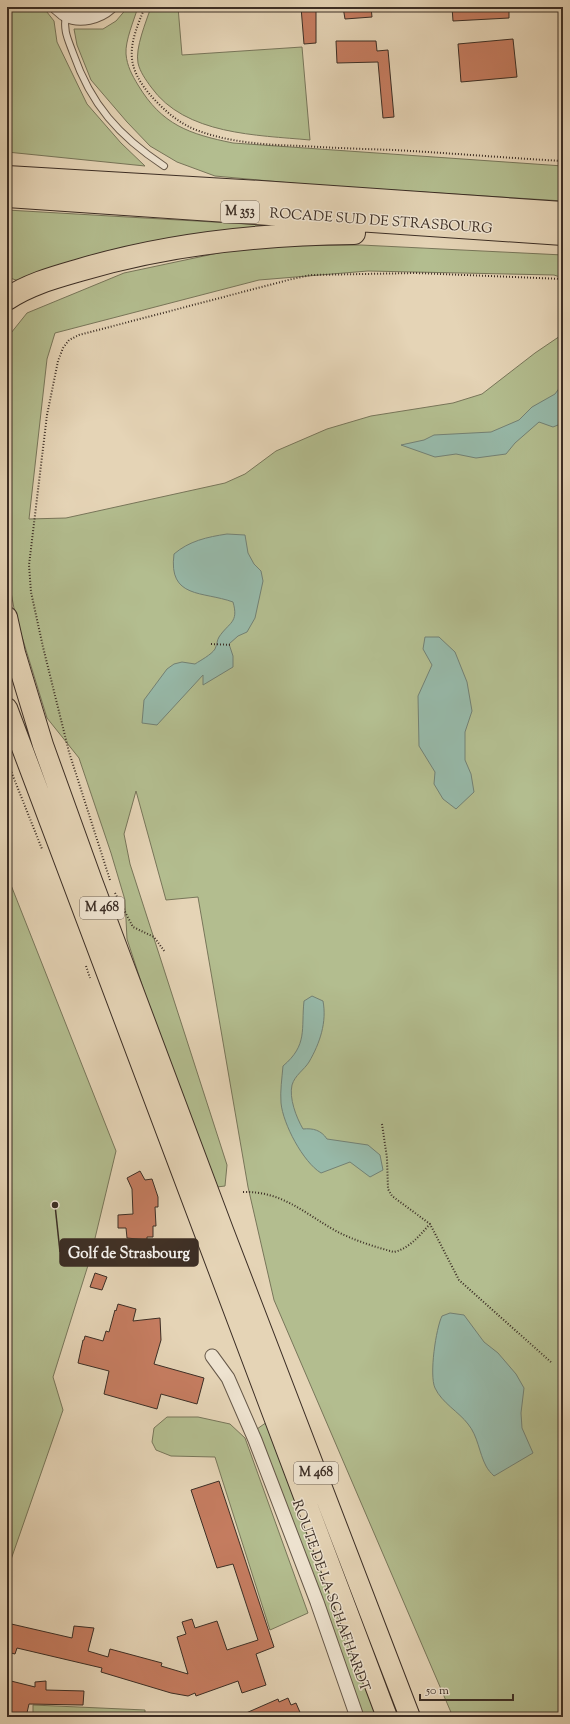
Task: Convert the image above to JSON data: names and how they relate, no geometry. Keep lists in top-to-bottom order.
{
  "streets": {
    "highway": ["M 353", "ROCADE SUD DE STRASBOURG"],
    "main road": ["M 468"],
    "street": ["ROUTE DE LA SCHAFHARDT"]
  },
  "places": ["Golf de Strasbourg"],
  "scale_bar": "50 m"
}
